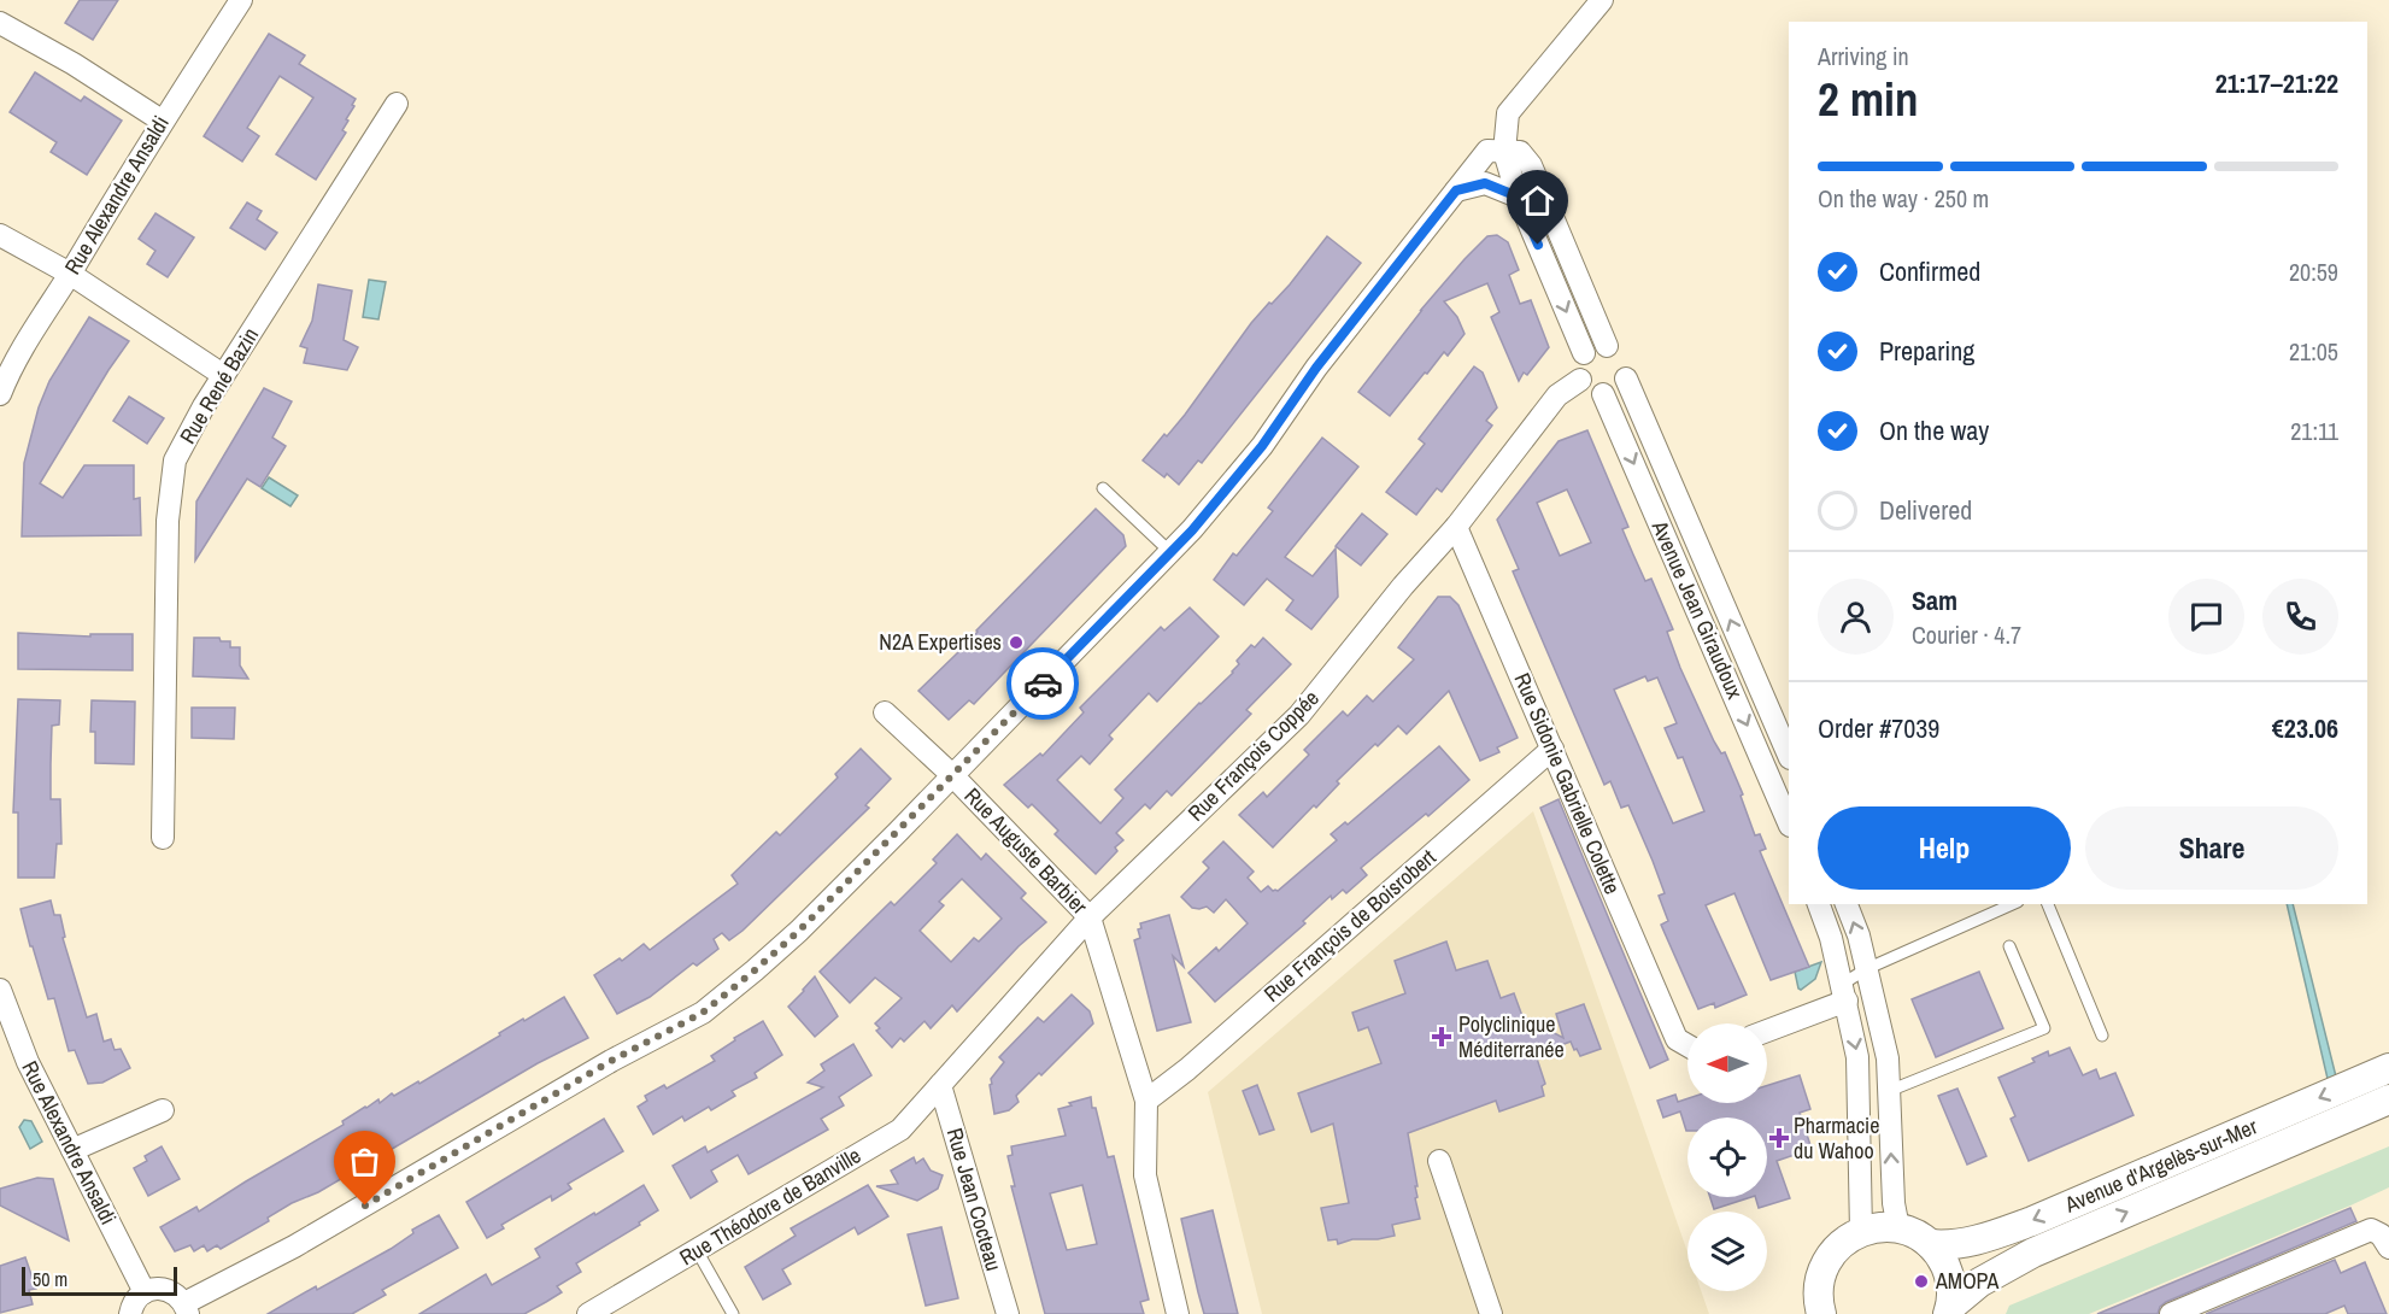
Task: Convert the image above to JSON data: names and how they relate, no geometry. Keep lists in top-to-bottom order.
{
  "streets": {
    "main road": ["Avenue d'Argelès-sur-Mer"],
    "street": [
      "Rue Alexandre Ansaldi",
      "Rue René Bazin",
      "Avenue Jean Giraudoux",
      "Rue François Coppée",
      "Rue Sidonie Gabrielle Colette",
      "Rue Auguste Barbier",
      "Rue François de Boisrobert",
      "Rue Jean Cocteau",
      "Rue Théodore de Banville"
    ]
  },
  "crossings": [
    ["Avenue Jean Giraudoux", "Rue François Coppée"],
    ["Rue François Coppée", "Rue Sidonie Gabrielle Colette"],
    ["Rue François Coppée", "Rue Auguste Barbier"],
    ["Rue François Coppée", "Rue Jean Cocteau"],
    ["Rue François Coppée", "Rue Théodore de Banville"],
    ["Rue Sidonie Gabrielle Colette", "Rue François de Boisrobert"],
    ["Rue Auguste Barbier", "Rue François de Boisrobert"],
    ["Rue Jean Cocteau", "Rue Théodore de Banville"]
  ],
  "places": {
    "other": ["N2A Expertises", "AMOPA"],
    "health": ["Polyclinique Méditerranée", "Pharmacie du Wahoo"]
  },
  "scale_bar": "50 m",
  "north": "left",
  "page": {
    "heading": ["2 min", "Arriving in", "21:17–21:22"],
    "panel": [
      "Sam",
      "Courier · 4.7",
      "Order #7039",
      "€23.06"
    ],
    "bar": "On the way · 250 m",
    "list": [
      ["Confirmed", "20:59"],
      ["Preparing", "21:05"],
      ["On the way", "21:11"],
      "Delivered"
    ],
    "buttons": ["Help", "Share"],
    "scale": "50 m"
  }
}
